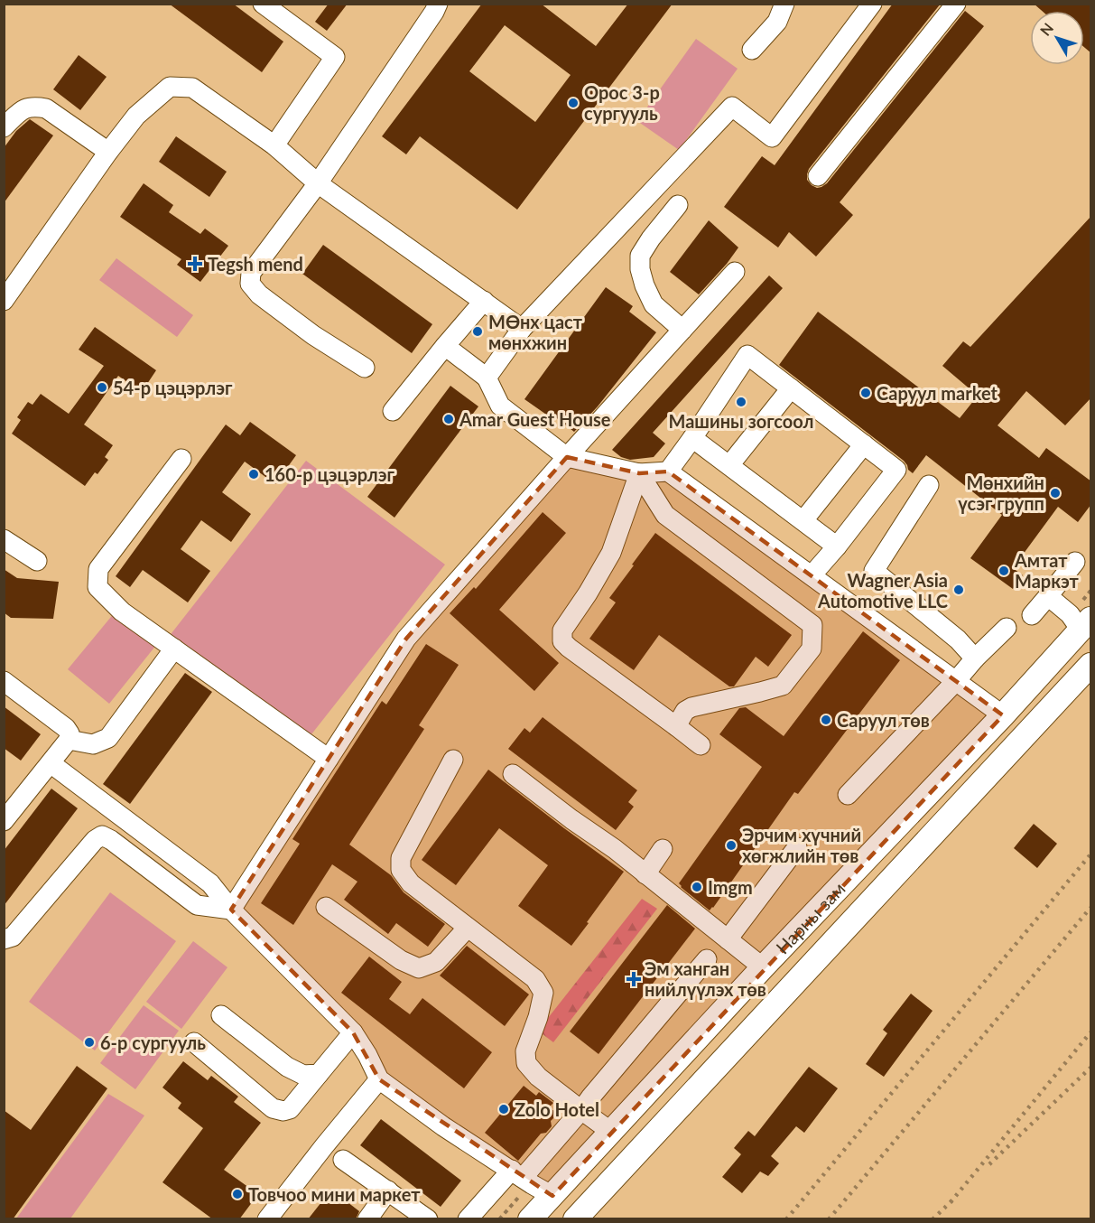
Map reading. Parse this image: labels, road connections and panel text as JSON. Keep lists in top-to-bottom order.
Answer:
{
  "streets": {
    "main road": ["Нарны зам"]
  },
  "places": {
    "other": [
      "Орос 3-р сургууль",
      "МӨнх цаст мөнхжин",
      "54-р цэцэрлэг",
      "Саруул market",
      "Машины зогсоол",
      "Amar Guest House",
      "160-р цэцэрлэг",
      "Мөнхийн үсэг групп",
      "Амтат Маркэт",
      "Wagner Asia Automotive LLC",
      "Саруул төв",
      "Эрчим хүчний хөгжлийн төв",
      "Imgm",
      "6-р сургууль",
      "Zolo Hotel",
      "Товчоо мини маркет"
    ],
    "health": ["Tegsh mend", "Эм ханган нийлүүлэх төв"]
  },
  "north": "top left"
}
